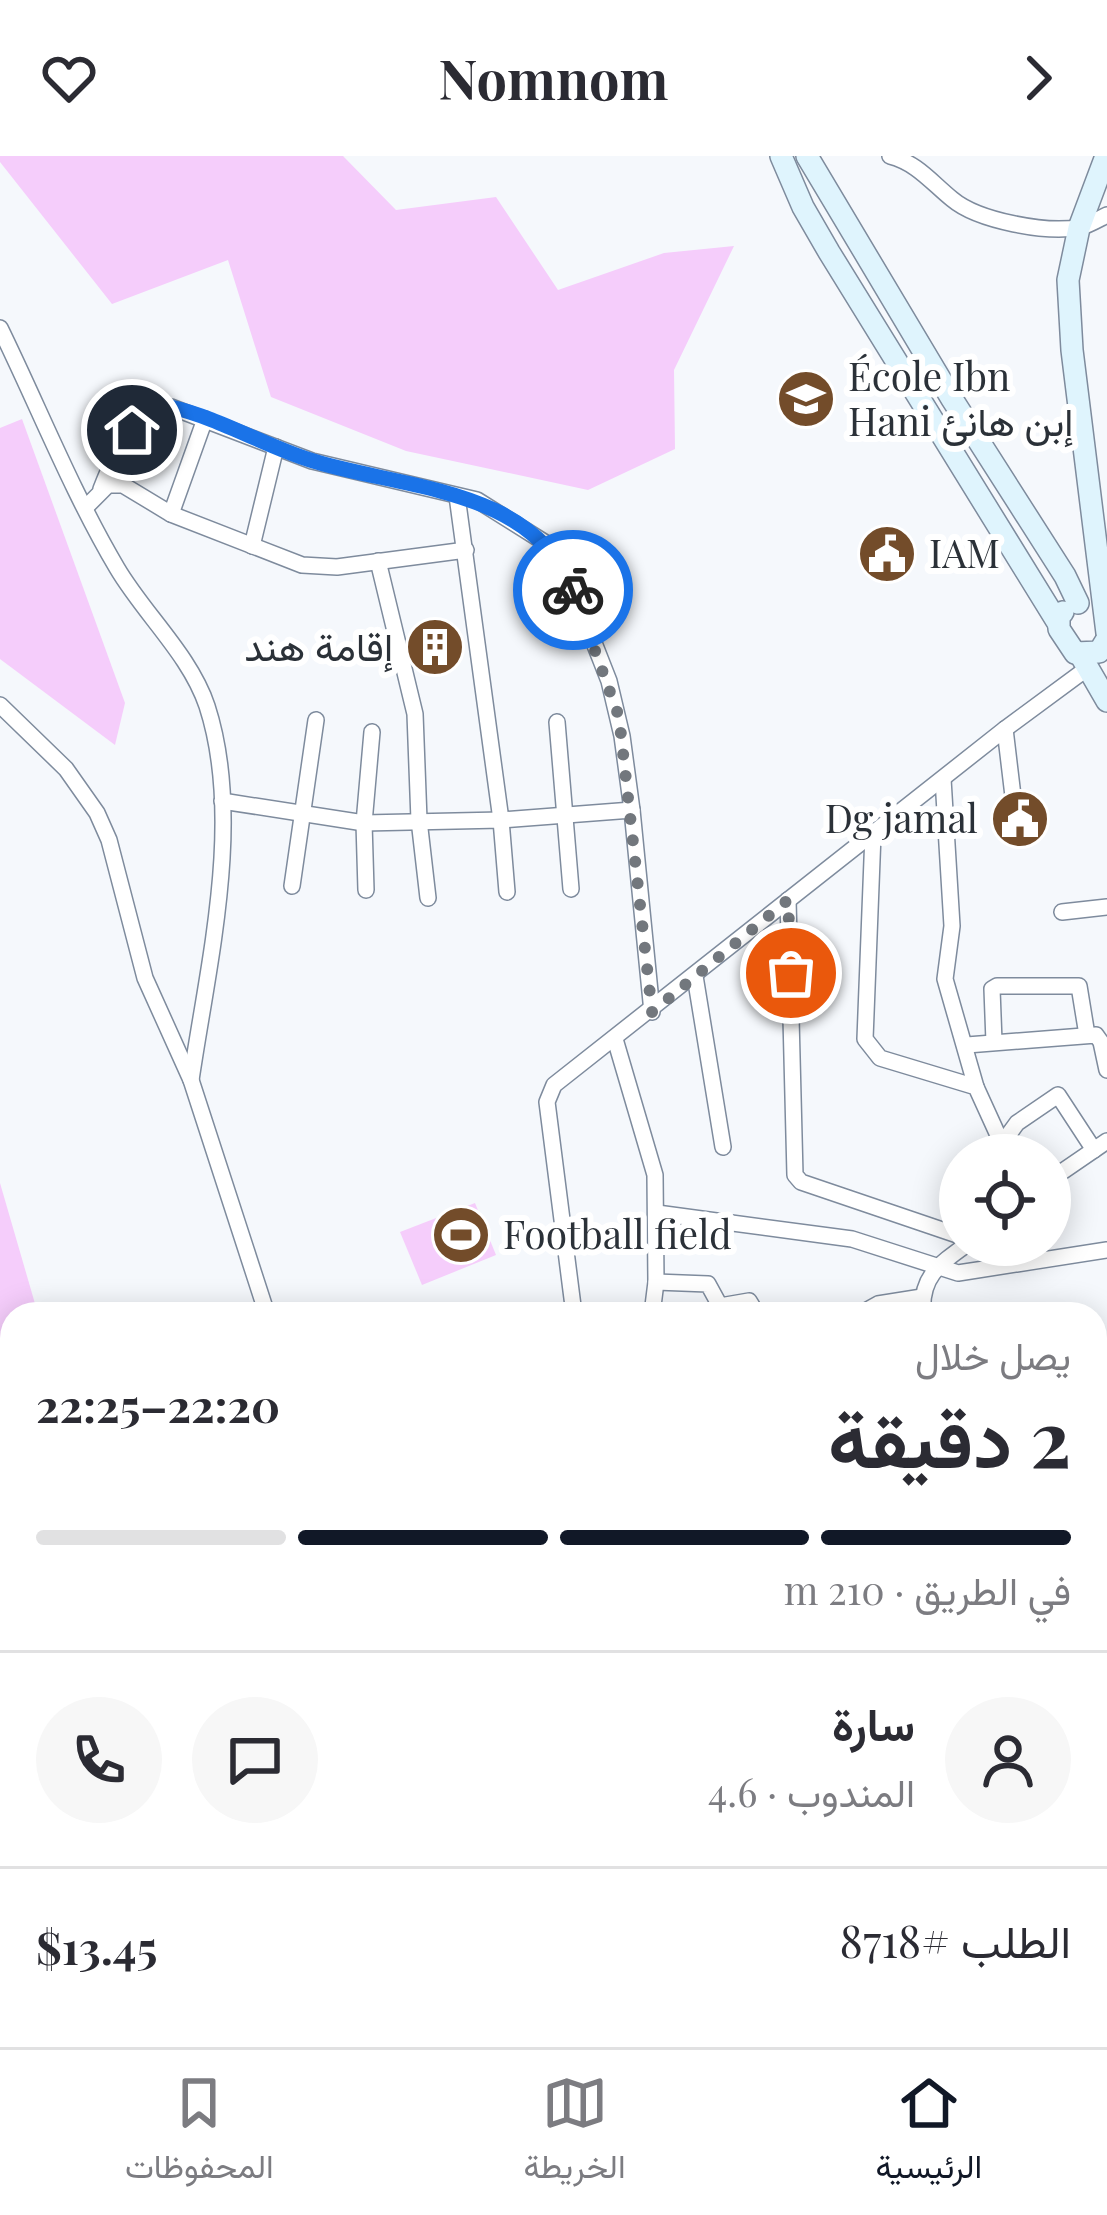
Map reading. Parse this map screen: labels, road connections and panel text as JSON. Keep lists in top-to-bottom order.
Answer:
{
  "places": {
    "school or university": ["École Ibn Hani إبن هانئ"],
    "public building": ["IAM", "Dg jamal"],
    "building": ["إقامة هند"],
    "sports": ["Football field"]
  },
  "page": {
    "header": "Nomnom",
    "heading": ["2 دقيقة", "يصل خلال", "22:20–22:25"],
    "panel": [
      "سارة",
      "المندوب · 4.6",
      "الطلب #8718",
      "$13.45"
    ],
    "bar": "في الطريق · 210 m",
    "tabs": ["الرئيسية", "الخريطة", "المحفوظات"]
  }
}
